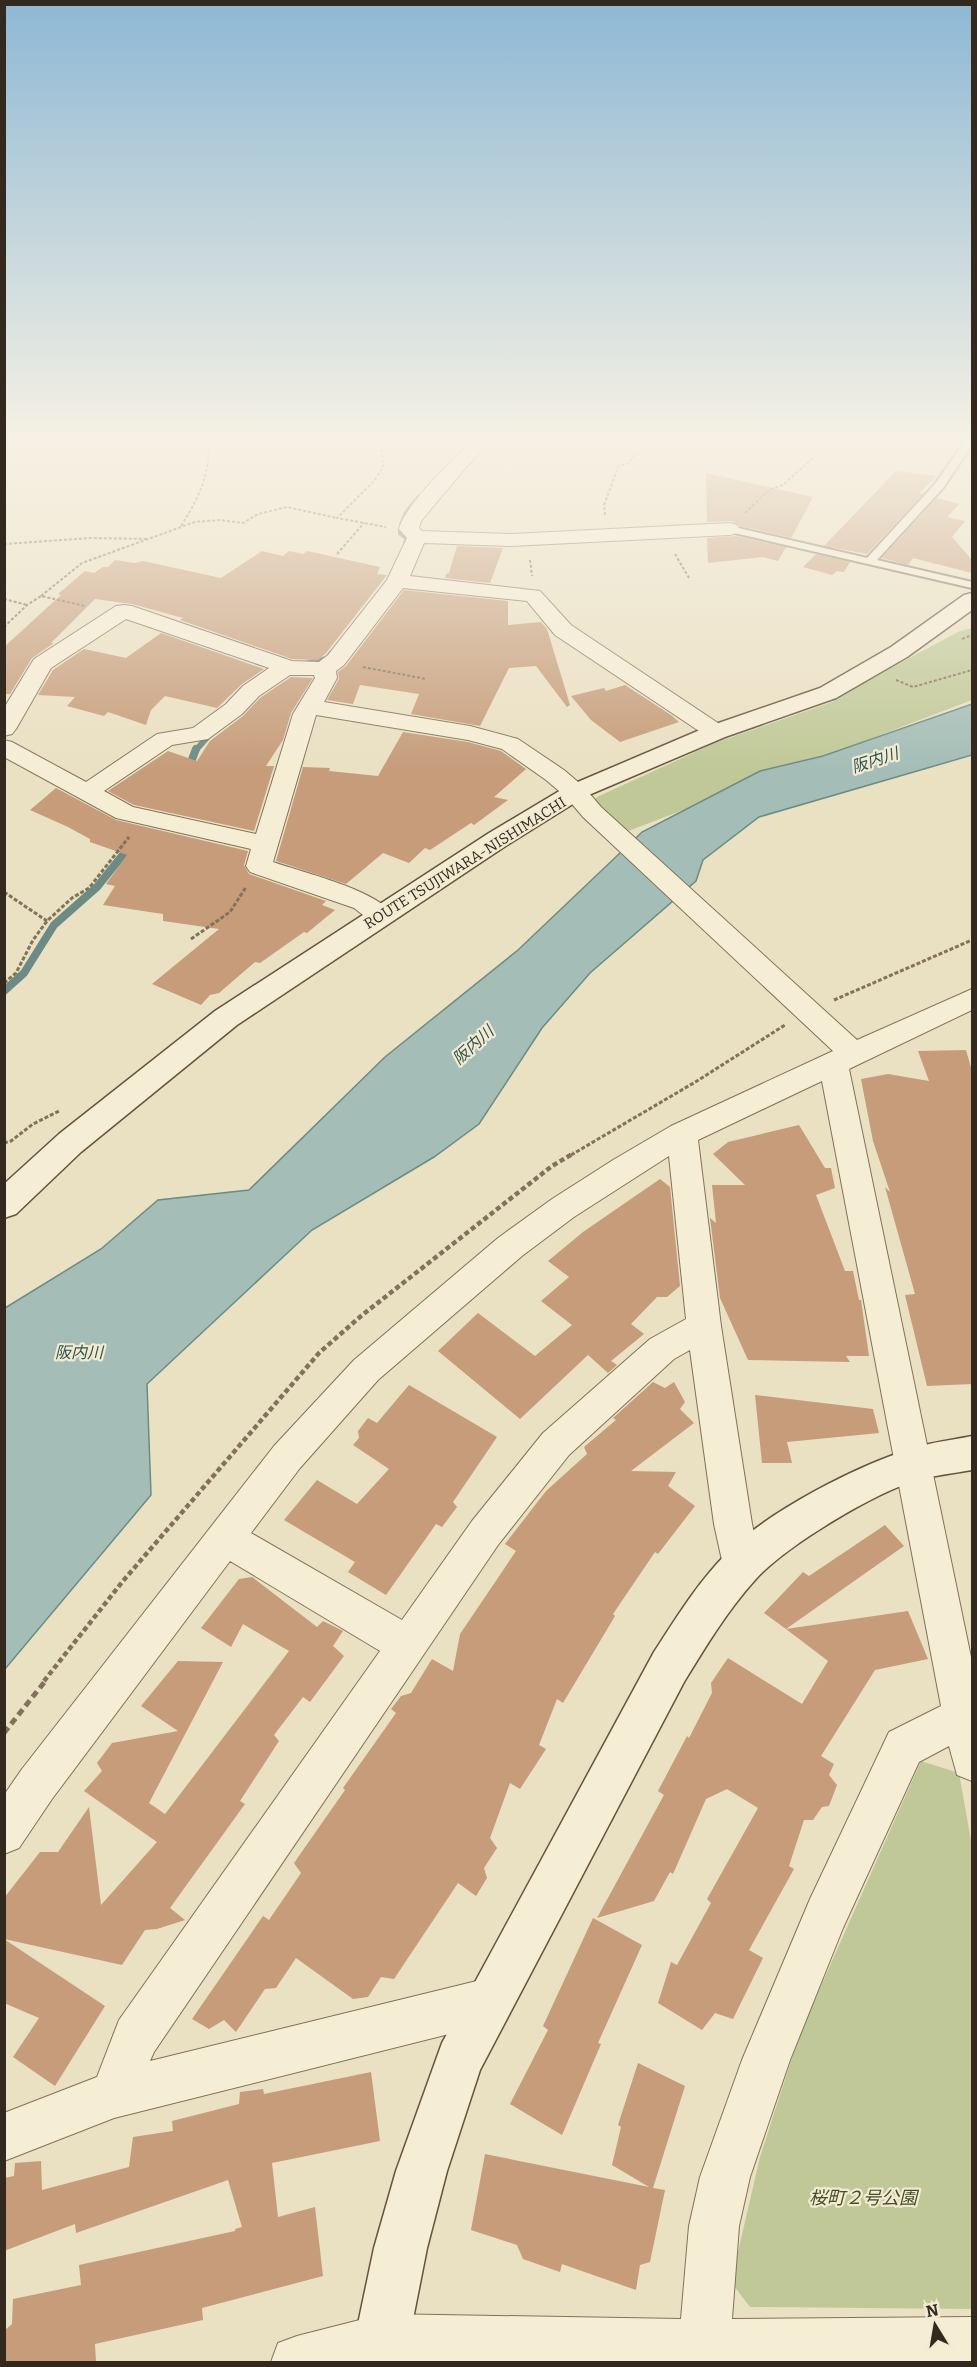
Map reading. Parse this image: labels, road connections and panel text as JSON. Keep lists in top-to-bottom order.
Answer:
{
  "streets": {
    "main road": ["ROUTE TSUJIWARA-NISHIMACHI"]
  },
  "water": ["阪内川"],
  "parks": ["桜町２号公園"],
  "north": "top"
}
